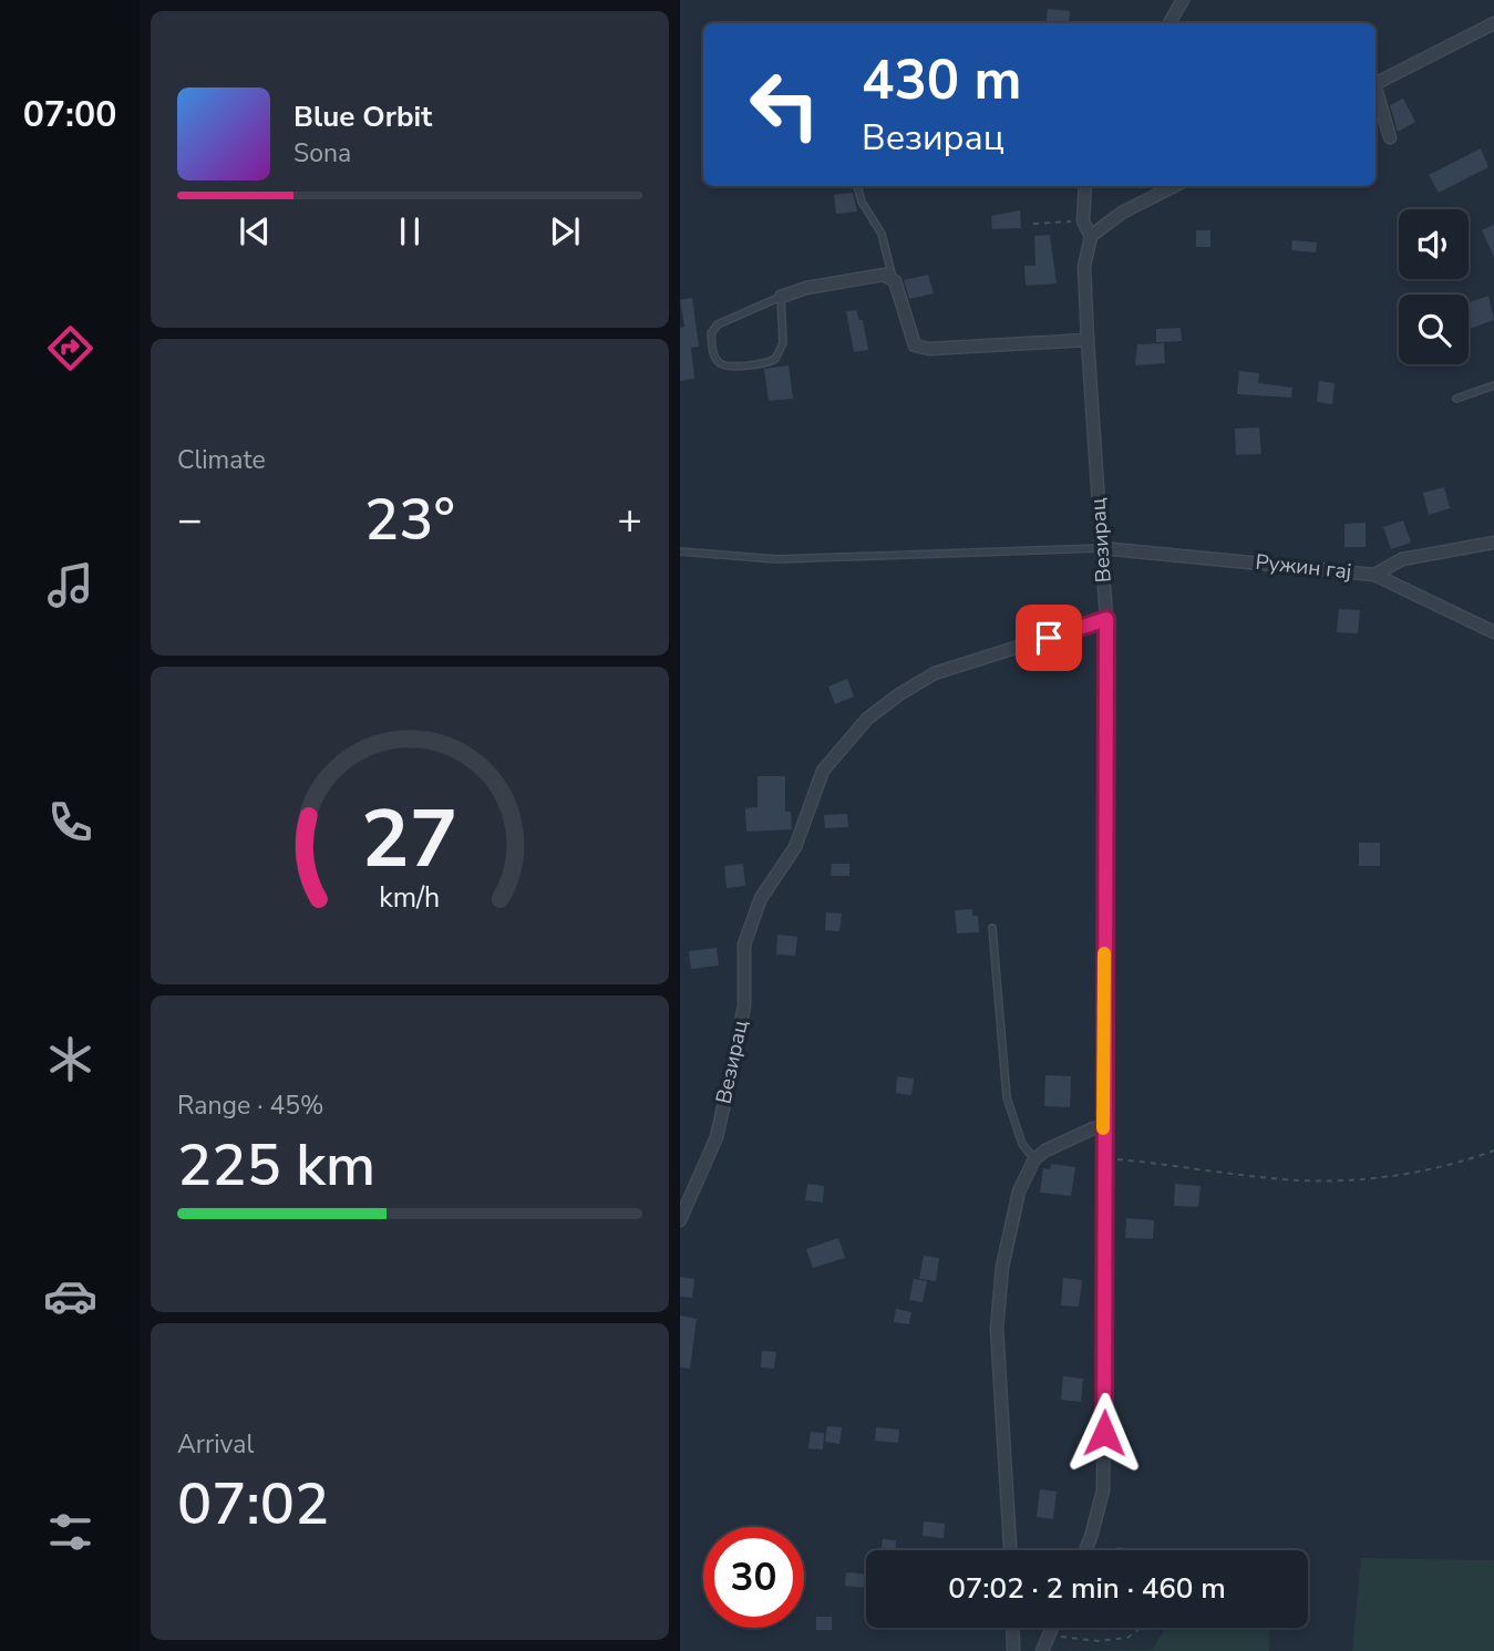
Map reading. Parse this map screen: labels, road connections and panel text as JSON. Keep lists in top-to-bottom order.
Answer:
{
  "streets": {
    "street": ["Везирац", "Ружин гај"]
  },
  "crossings": [
    ["Везирац", "Ружин гај"]
  ],
  "page": {
    "tabs": "07:00",
    "turn": ["430 m", "Везирац"],
    "song": ["Blue Orbit", "Sona"],
    "tile": [
      "Climate",
      ["Range · 45%", "225 km"],
      ["Arrival", "07:02"]
    ],
    "heat": ["−", "23°", "+"],
    "limit": "30",
    "trip": "07:02 · 2 min · 460 m",
    "gauge": ["27", "km/h"]
  }
}
